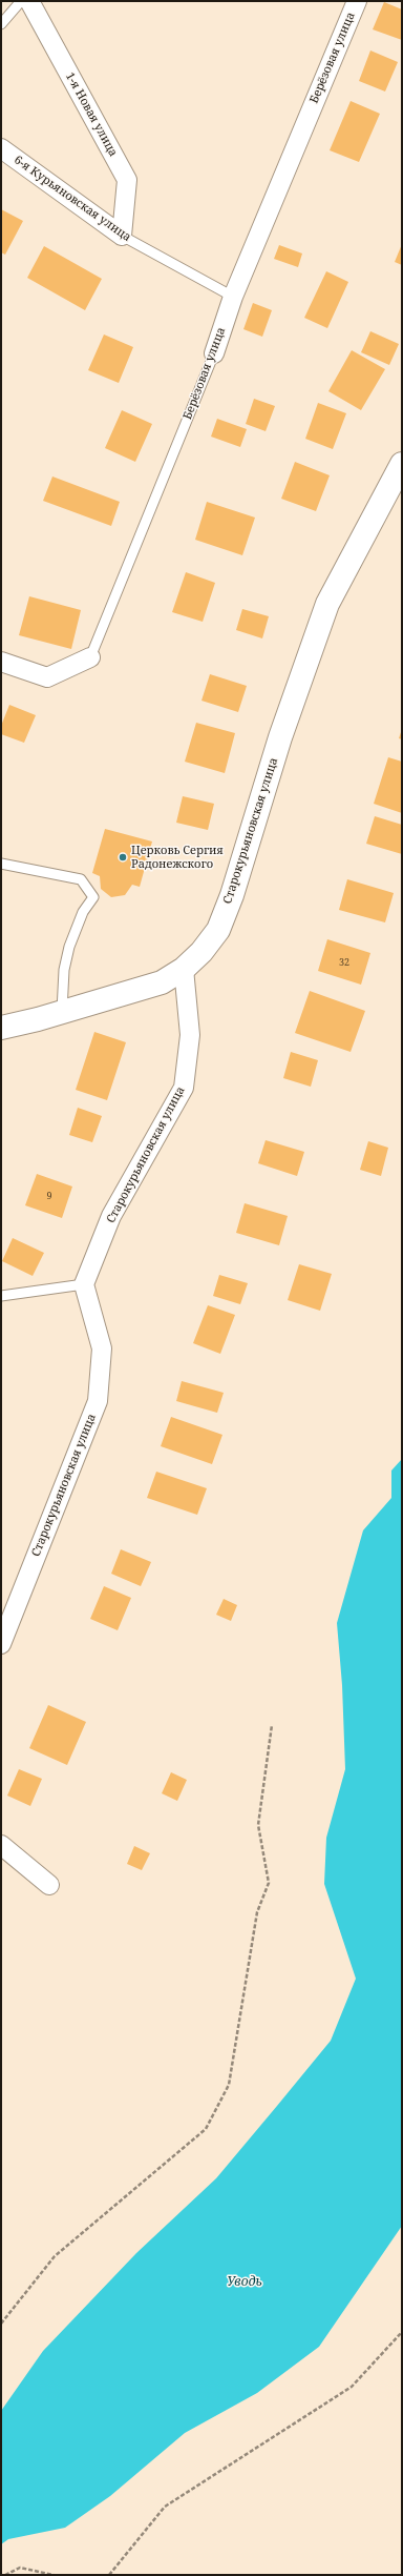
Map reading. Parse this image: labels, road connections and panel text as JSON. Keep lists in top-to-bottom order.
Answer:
{
  "streets": {
    "main road": ["Старокурьяновская улица"],
    "street": ["Берёзовая улица", "1-я Новая улица", "6-я Курьяновская улица"]
  },
  "crossings": [
    ["Берёзовая улица", "6-я Курьяновская улица"],
    ["1-я Новая улица", "6-я Курьяновская улица"]
  ],
  "water": ["Уводь"],
  "places": ["Церковь Сергия Радонежского"],
  "house_numbers": ["32", "9"]
}
